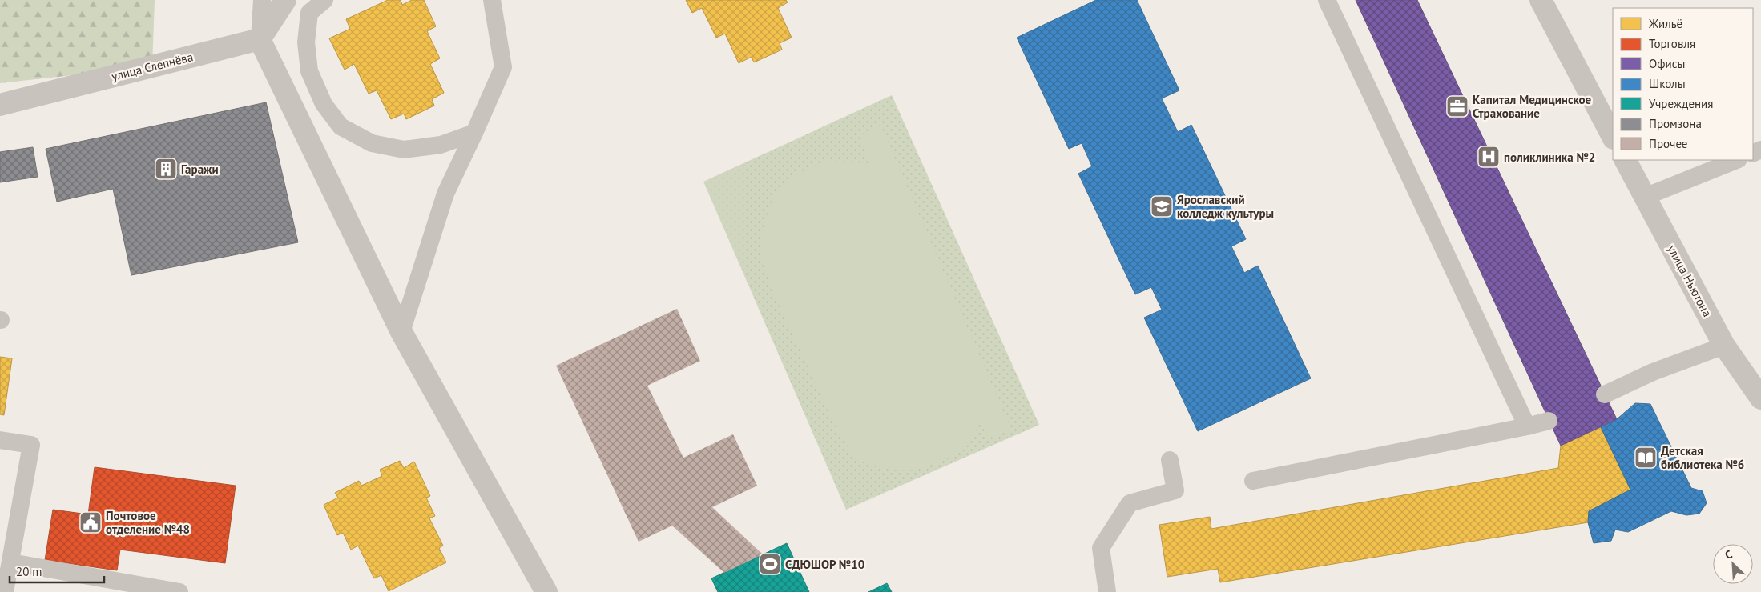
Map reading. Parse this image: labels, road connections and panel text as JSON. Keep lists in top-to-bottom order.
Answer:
{
  "streets": {
    "street": ["улица Слепнёва", "улица Ньютона"]
  },
  "places": {
    "office": ["Капитал Медицинское Страхование"],
    "hospital": ["поликлиника №2"],
    "building": ["Гаражи"],
    "school or university": ["Ярославский колледж культуры"],
    "library": ["Детская библиотека №6"],
    "public building": ["Почтовое отделение №48"],
    "sports": ["СДЮШОР №10"]
  },
  "legend": [
    "Жильё",
    "Торговля",
    "Офисы",
    "Школы",
    "Учреждения",
    "Промзона",
    "Прочее"
  ],
  "scale_bar": "20 m",
  "north": "top left"
}
